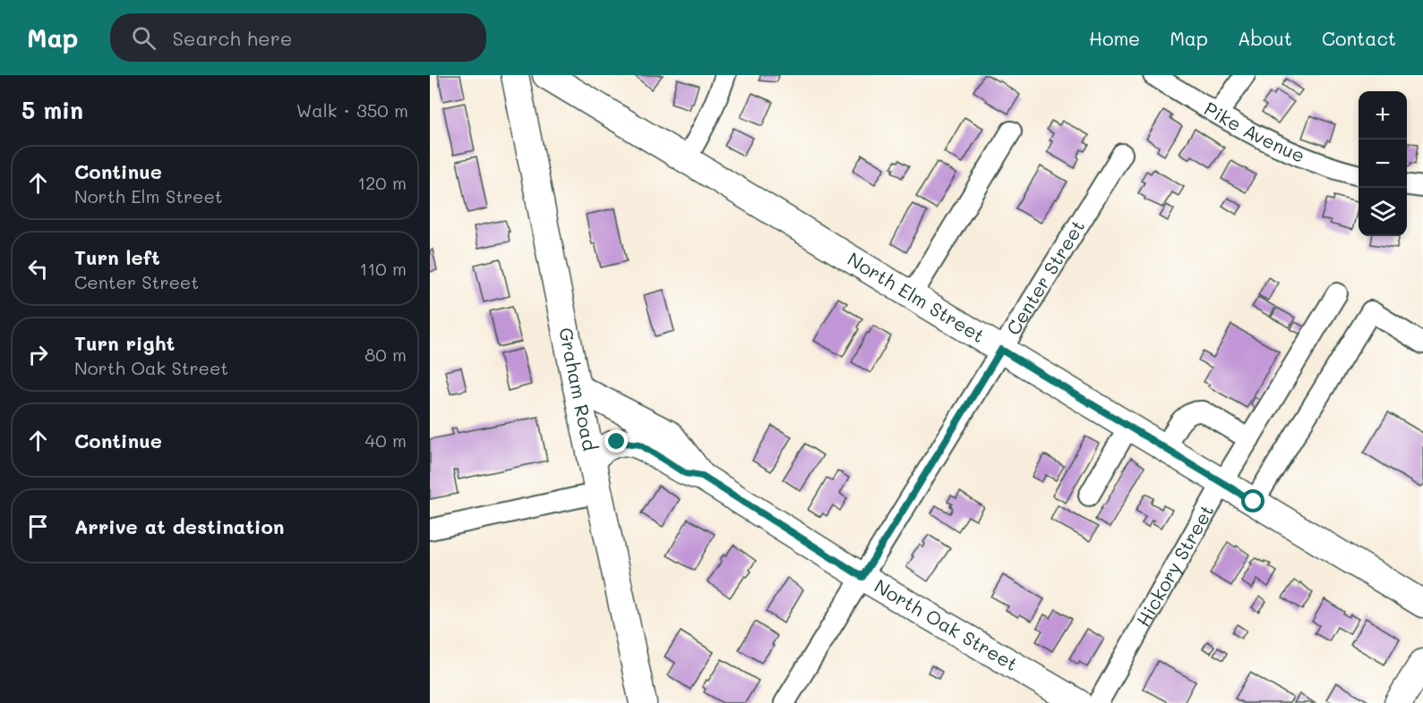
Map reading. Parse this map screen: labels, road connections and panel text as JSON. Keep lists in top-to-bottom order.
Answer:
{
  "streets": {
    "main road": ["North Elm Street", "Graham Road", "North Oak Street"],
    "street": ["Pike Avenue", "Center Street", "Hickory Street"]
  },
  "crossings": [
    ["Center Street", "North Elm Street"],
    ["Center Street", "North Oak Street"],
    ["North Elm Street", "Hickory Street"],
    ["Graham Road", "North Oak Street"]
  ],
  "page": {
    "header": "Map",
    "search": "Search here",
    "nav": [
      "Home",
      "Map",
      "About",
      "Contact"
    ],
    "heading": ["5 min", "Walk · 350 m"],
    "map_buttons": ["+", "−"],
    "list": [
      ["Continue", "North Elm Street", "120 m"],
      ["Turn left", "Center Street", "110 m"],
      ["Turn right", "North Oak Street", "80 m"],
      ["Continue", "40 m"],
      "Arrive at destination"
    ]
  }
}
